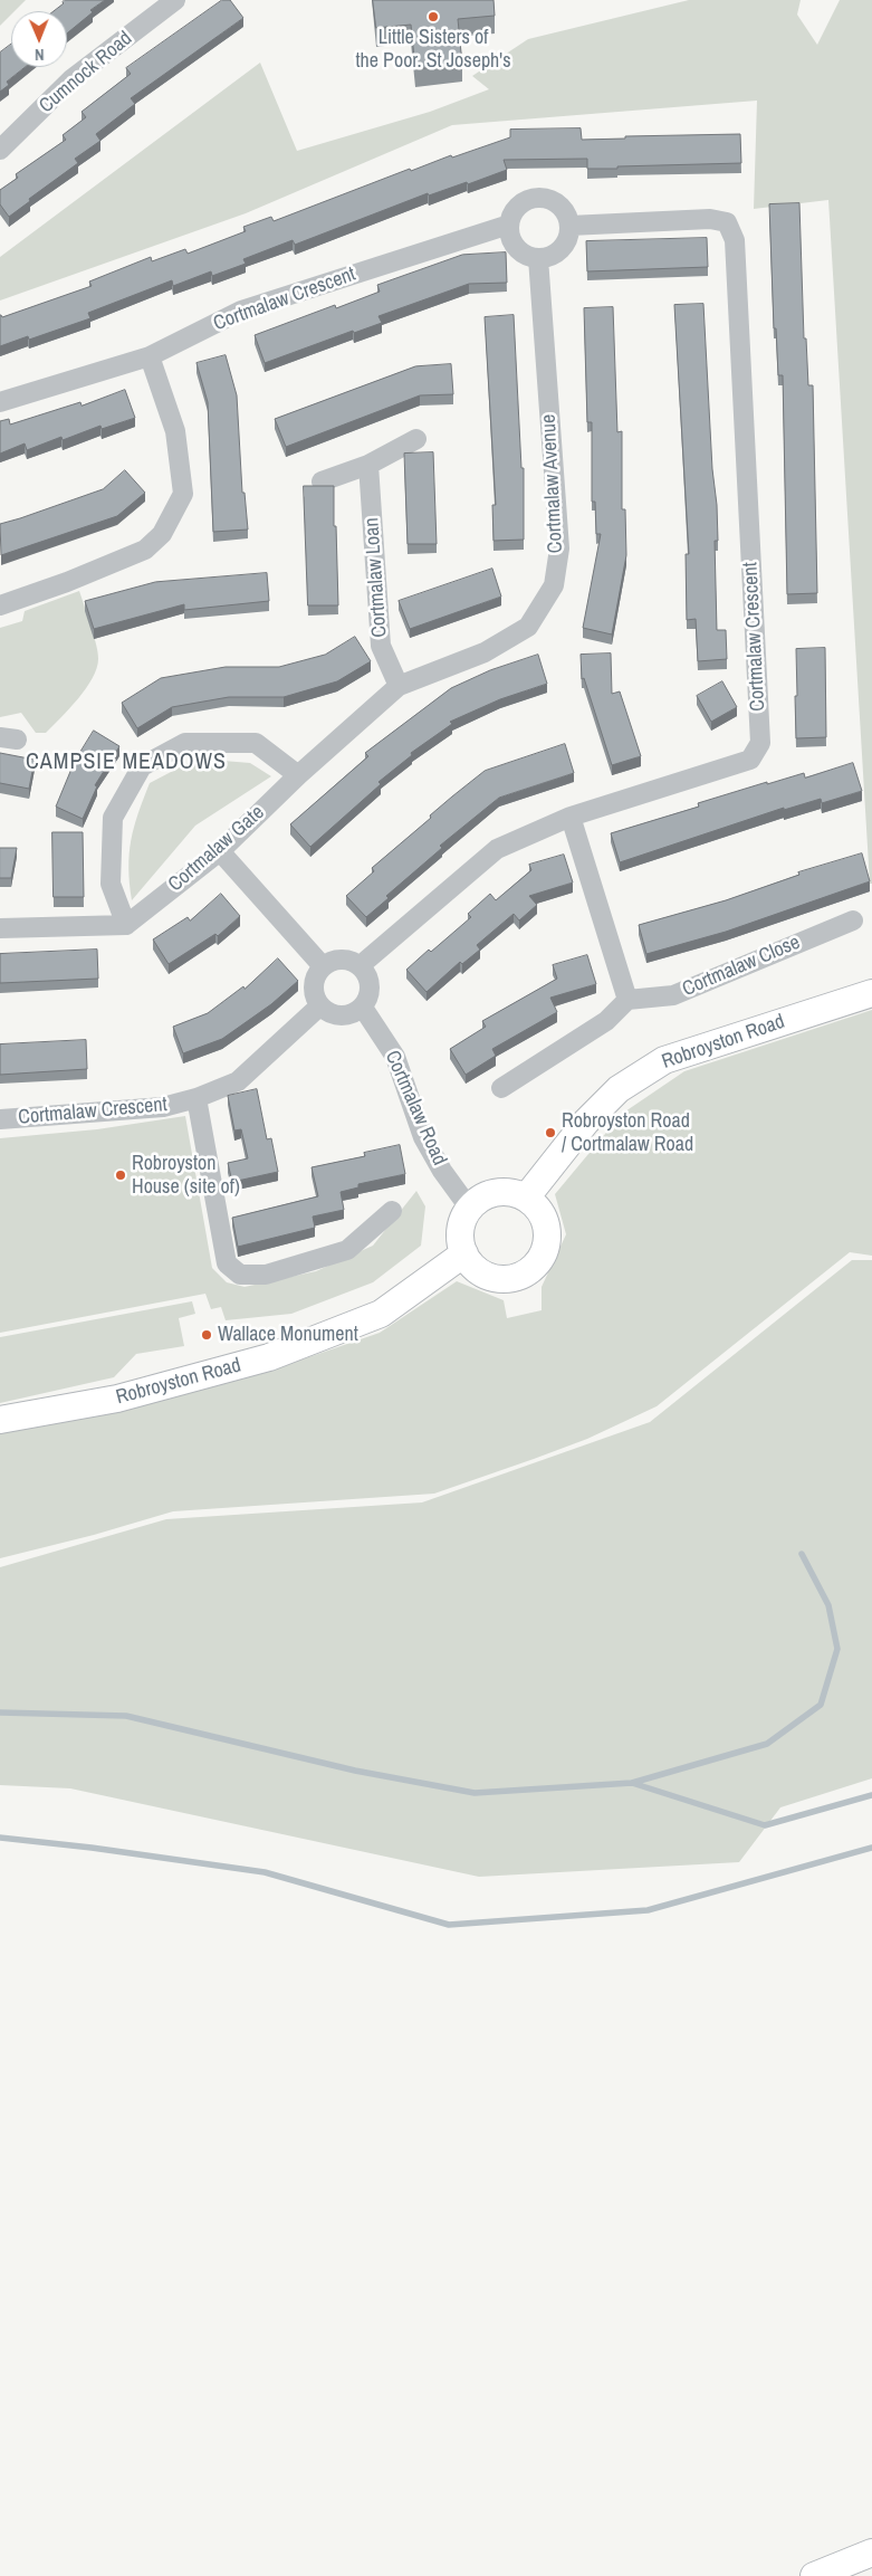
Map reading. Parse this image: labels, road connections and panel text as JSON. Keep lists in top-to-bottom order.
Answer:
{
  "streets": {
    "street": [
      "Cumnock Road",
      "Cortmalaw Crescent",
      "Cortmalaw Avenue",
      "Cortmalaw Loan",
      "Cortmalaw Gate",
      "Cortmalaw Close",
      "Robroyston Road",
      "Cortmalaw Road"
    ]
  },
  "crossings": [
    ["Cortmalaw Crescent", "Cortmalaw Avenue"],
    ["Cortmalaw Crescent", "Cortmalaw Road"],
    ["Cortmalaw Avenue", "Cortmalaw Loan"],
    ["Cortmalaw Avenue", "Cortmalaw Gate"],
    ["Cortmalaw Loan", "Cortmalaw Gate"],
    ["Robroyston Road", "Cortmalaw Road"]
  ],
  "districts": ["CAMPSIE MEADOWS"],
  "places": [
    "Little Sisters of the Poor. St Joseph's",
    "Robroyston Road / Cortmalaw Road",
    "Robroyston House (site of)",
    "Wallace Monument"
  ],
  "north": "bottom"
}
